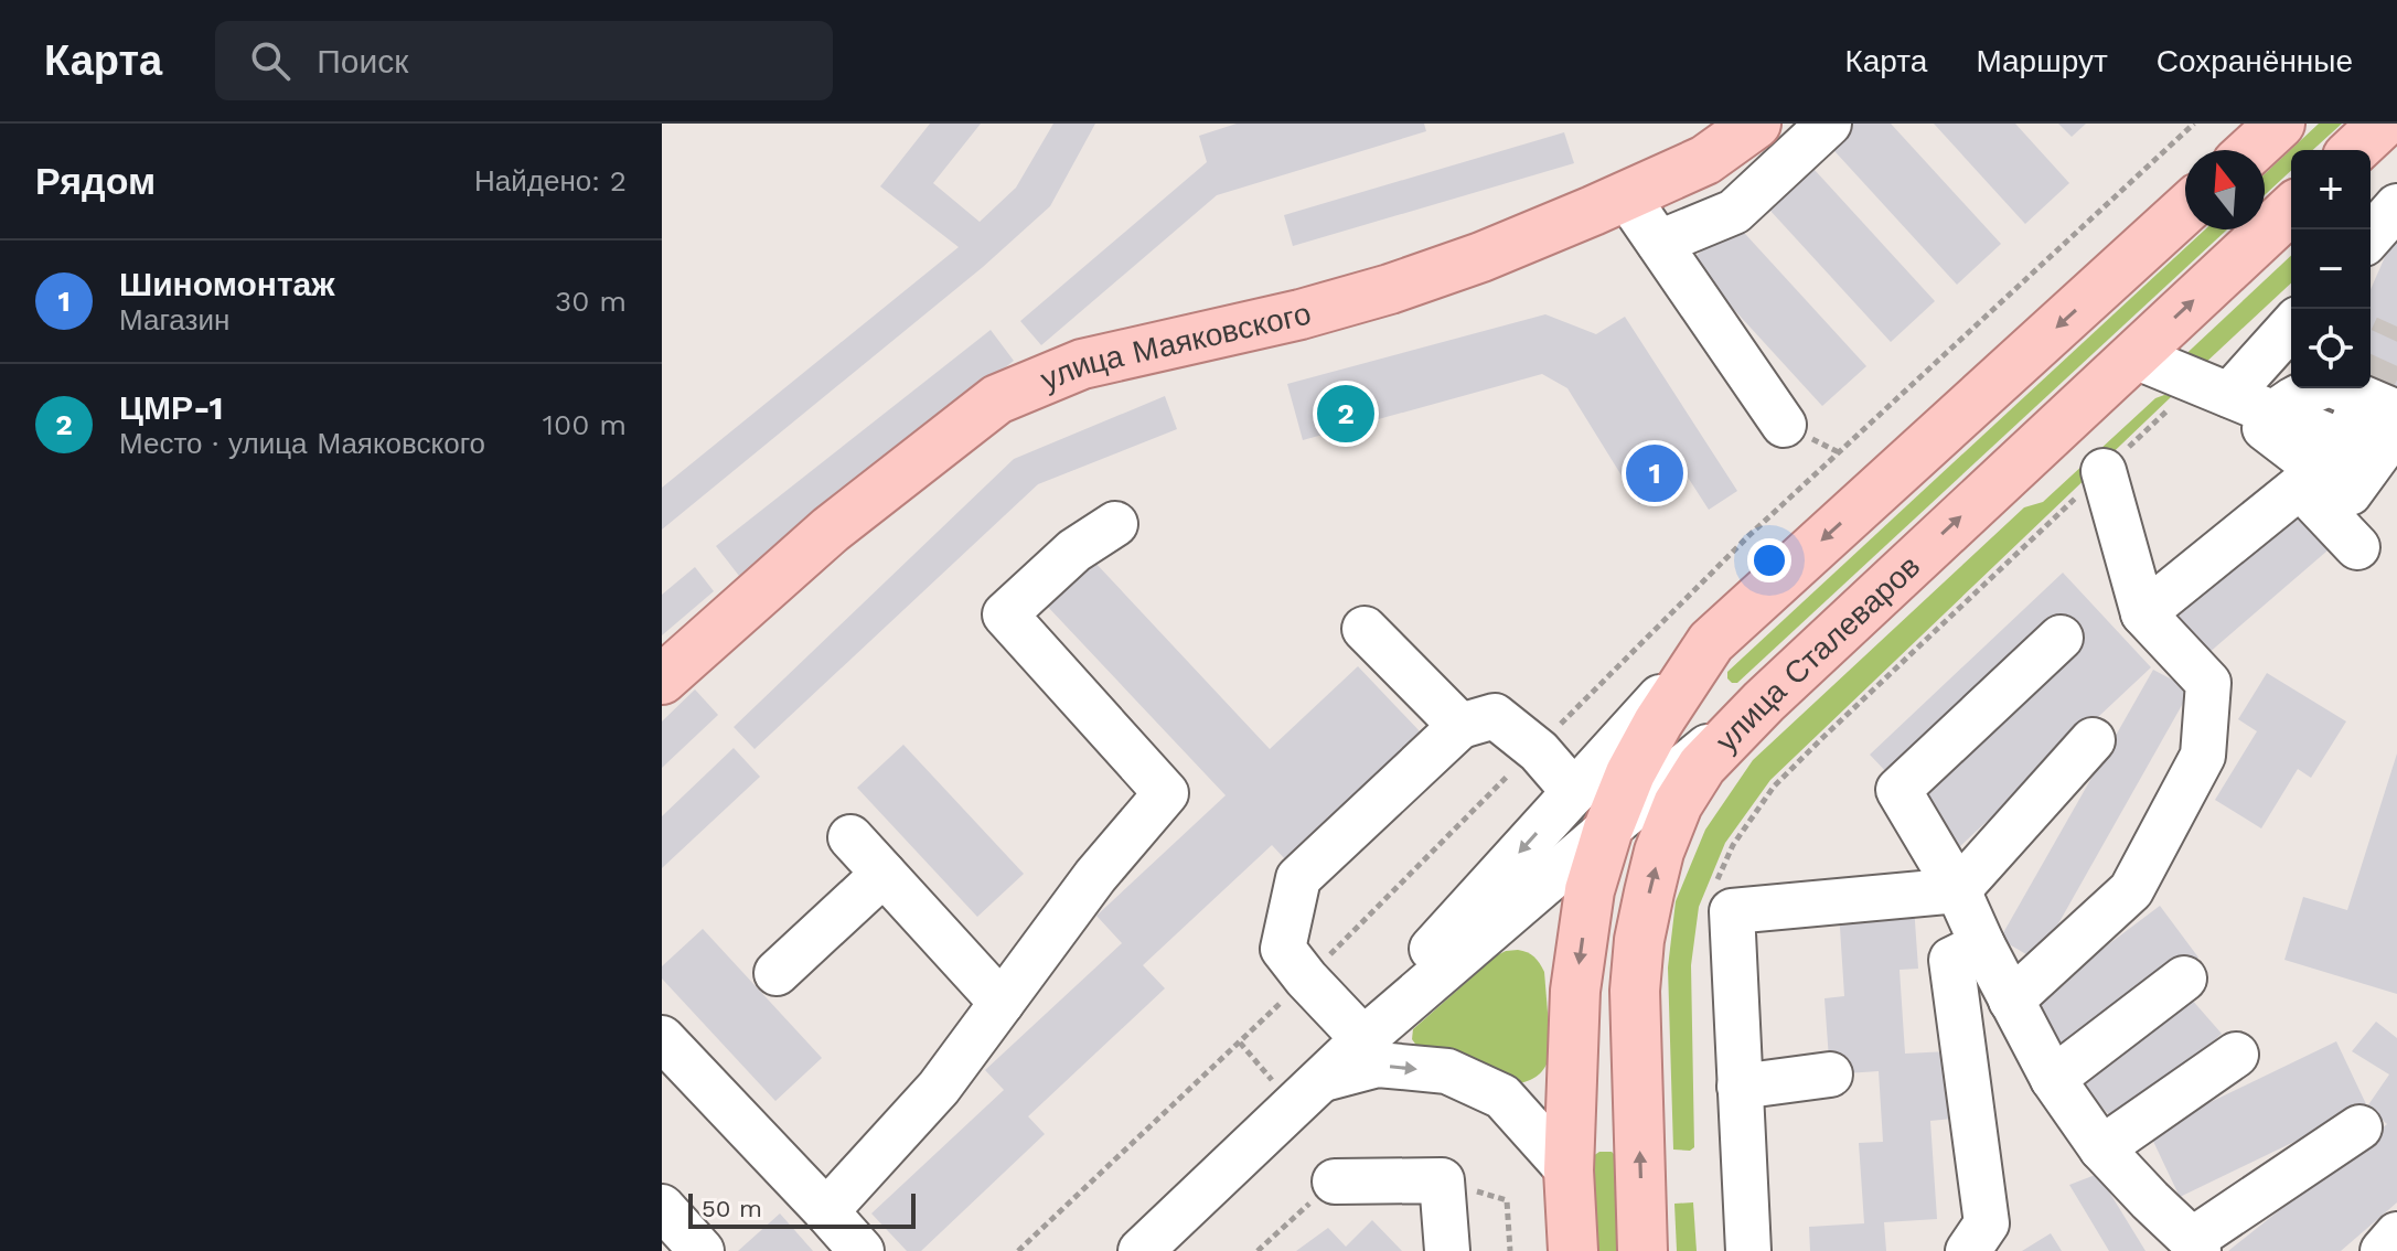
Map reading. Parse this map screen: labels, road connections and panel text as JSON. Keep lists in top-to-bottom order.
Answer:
{
  "streets": {
    "main road": ["улица Маяковского", "улица Сталеваров"]
  },
  "scale_bar": "50 m",
  "north": "top",
  "page": {
    "header": "Карта",
    "search": "Поиск",
    "nav": ["Карта", "Маршрут", "Сохранённые"],
    "heading": ["Рядом", "Найдено: 2"],
    "map_buttons": ["+", "−"],
    "list": [
      {
        "mark": "1",
        "name": "Шиномонтаж",
        "note": "Магазин",
        "value": "30 m"
      },
      {
        "mark": "2",
        "name": "ЦМР-1",
        "note": "Место · улица Маяковского",
        "value": "100 m"
      }
    ],
    "pins": ["2", "1"],
    "scale": "50 m"
  }
}
